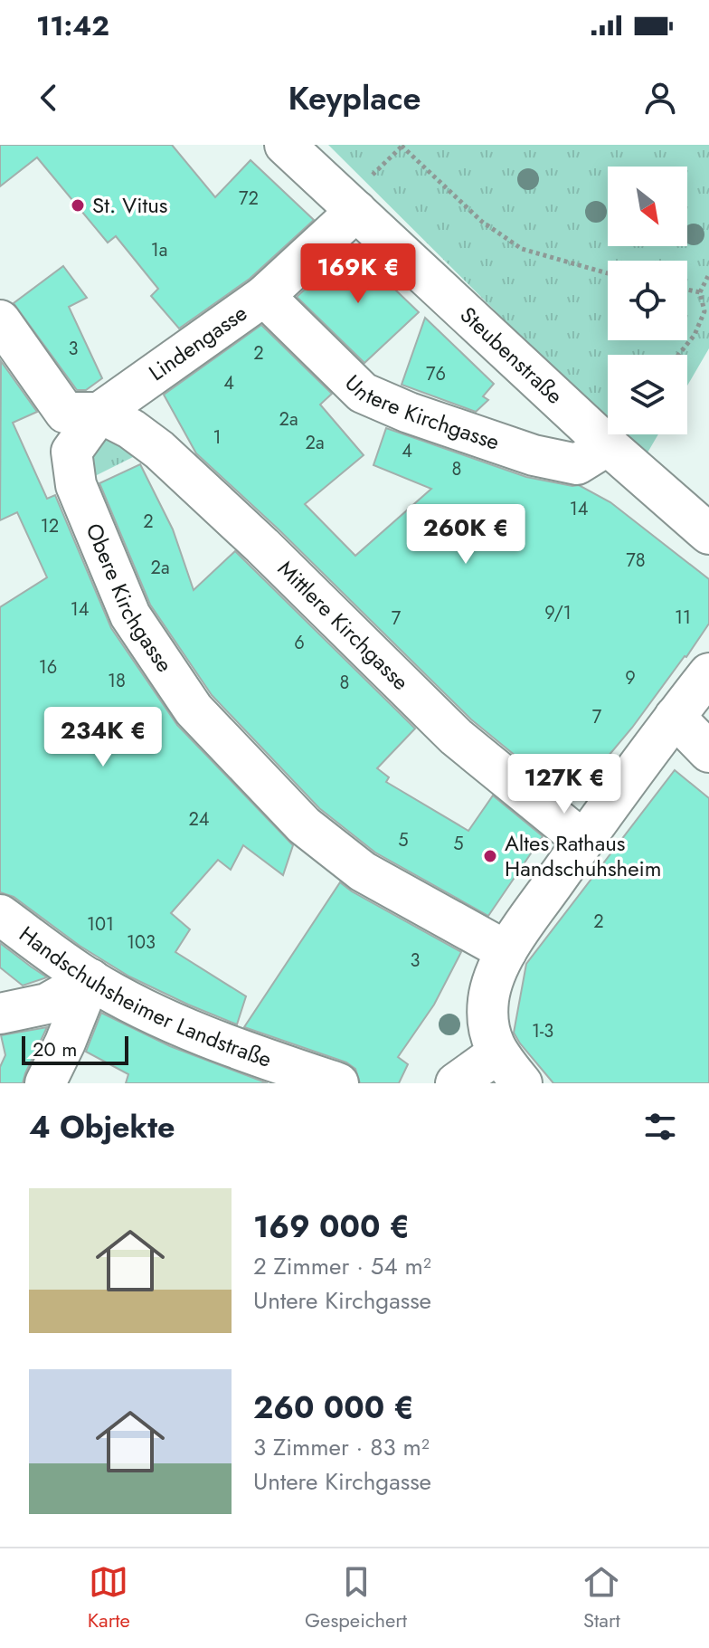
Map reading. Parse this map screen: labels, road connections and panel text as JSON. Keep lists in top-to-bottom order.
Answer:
{
  "streets": {
    "street": [
      "Lindengasse",
      "Steubenstraße",
      "Untere Kirchgasse",
      "Obere Kirchgasse",
      "Mittlere Kirchgasse",
      "Handschuhsheimer Landstraße"
    ]
  },
  "crossings": [
    ["Lindengasse", "Steubenstraße"],
    ["Lindengasse", "Untere Kirchgasse"],
    ["Lindengasse", "Obere Kirchgasse"],
    ["Lindengasse", "Mittlere Kirchgasse"],
    ["Steubenstraße", "Untere Kirchgasse"],
    ["Obere Kirchgasse", "Mittlere Kirchgasse"]
  ],
  "places": ["St. Vitus", "Altes Rathaus Handschuhsheim"],
  "house_numbers": [
    "72",
    "1a",
    "3",
    "2",
    "76",
    "4",
    "2a",
    "1",
    "2a",
    "4",
    "8",
    "14",
    "2",
    "12",
    "78",
    "2a",
    "14",
    "9/1",
    "11",
    "7",
    "6",
    "16",
    "9",
    "18",
    "8",
    "7",
    "24",
    "5",
    "5",
    "2",
    "101",
    "103",
    "3",
    "1-3"
  ],
  "scale_bar": "20 m",
  "north": "bottom right",
  "page": {
    "status": "11:42",
    "header": "Keyplace",
    "price": [
      "169K €",
      "260K €",
      "234K €",
      "127K €"
    ],
    "scale": "20 m",
    "heading": "4 Objekte",
    "list": [
      {
        "name": "169 000 €",
        "note": "2 Zimmer · 54 m² · Untere Kirchgasse"
      },
      {
        "name": "260 000 €",
        "note": "3 Zimmer · 83 m² · Untere Kirchgasse"
      }
    ],
    "tabs": ["Karte", "Gespeichert", "Start"]
  }
}
